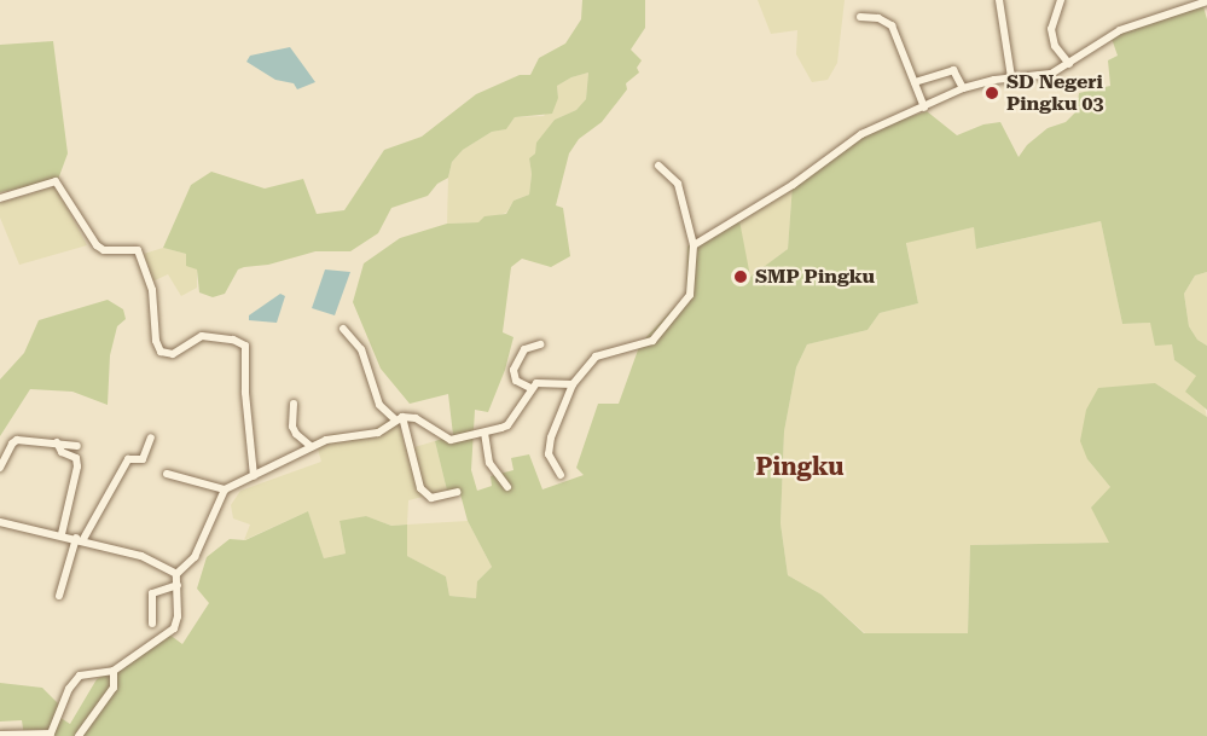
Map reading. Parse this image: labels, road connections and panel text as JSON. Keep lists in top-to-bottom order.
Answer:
{
  "districts": ["Pingku"],
  "places": ["SD Negeri Pingku 03", "SMP Pingku"]
}
